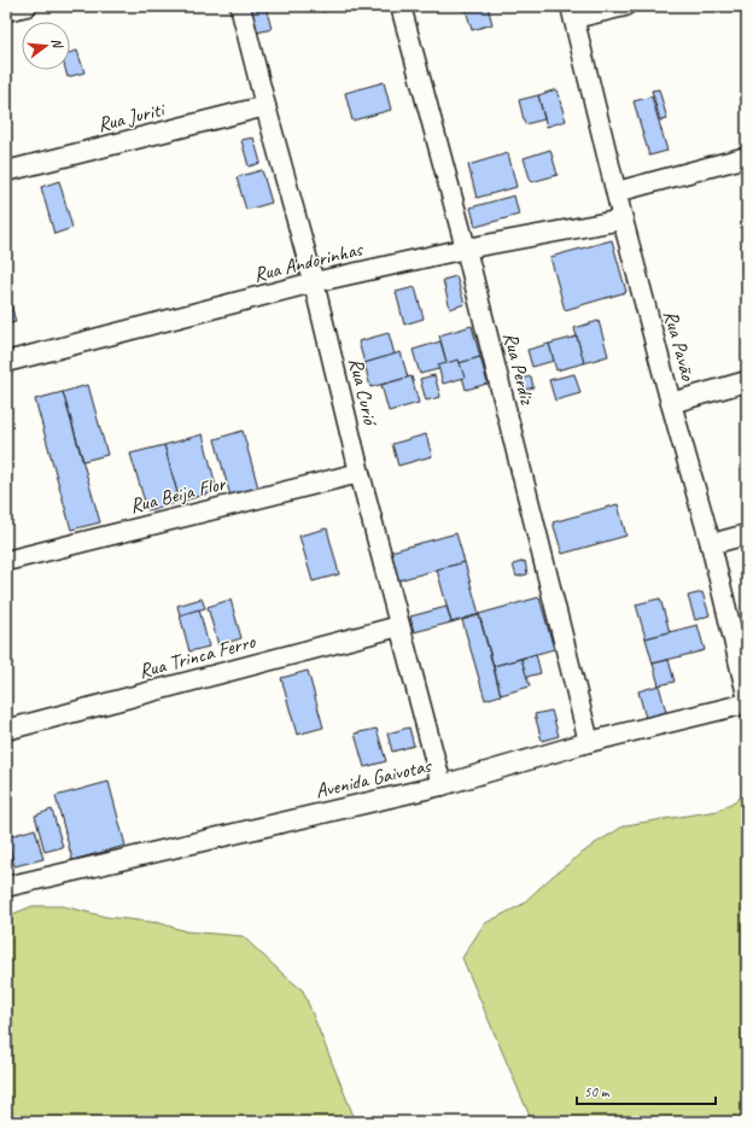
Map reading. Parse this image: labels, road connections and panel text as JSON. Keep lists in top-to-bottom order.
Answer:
{
  "streets": {
    "street": [
      "Rua Juriti",
      "Rua Andorinhas",
      "Rua Pavão",
      "Rua Perdiz",
      "Rua Curió",
      "Rua Beija Flor",
      "Rua Trinca Ferro",
      "Avenida Gaivotas"
    ]
  },
  "crossings": [
    ["Rua Juriti", "Rua Curió"],
    ["Rua Andorinhas", "Rua Pavão"],
    ["Rua Andorinhas", "Rua Perdiz"],
    ["Rua Andorinhas", "Rua Curió"],
    ["Rua Perdiz", "Avenida Gaivotas"],
    ["Rua Curió", "Rua Beija Flor"],
    ["Rua Curió", "Rua Trinca Ferro"],
    ["Rua Curió", "Avenida Gaivotas"]
  ],
  "scale_bar": "50 m",
  "north": "right"
}
